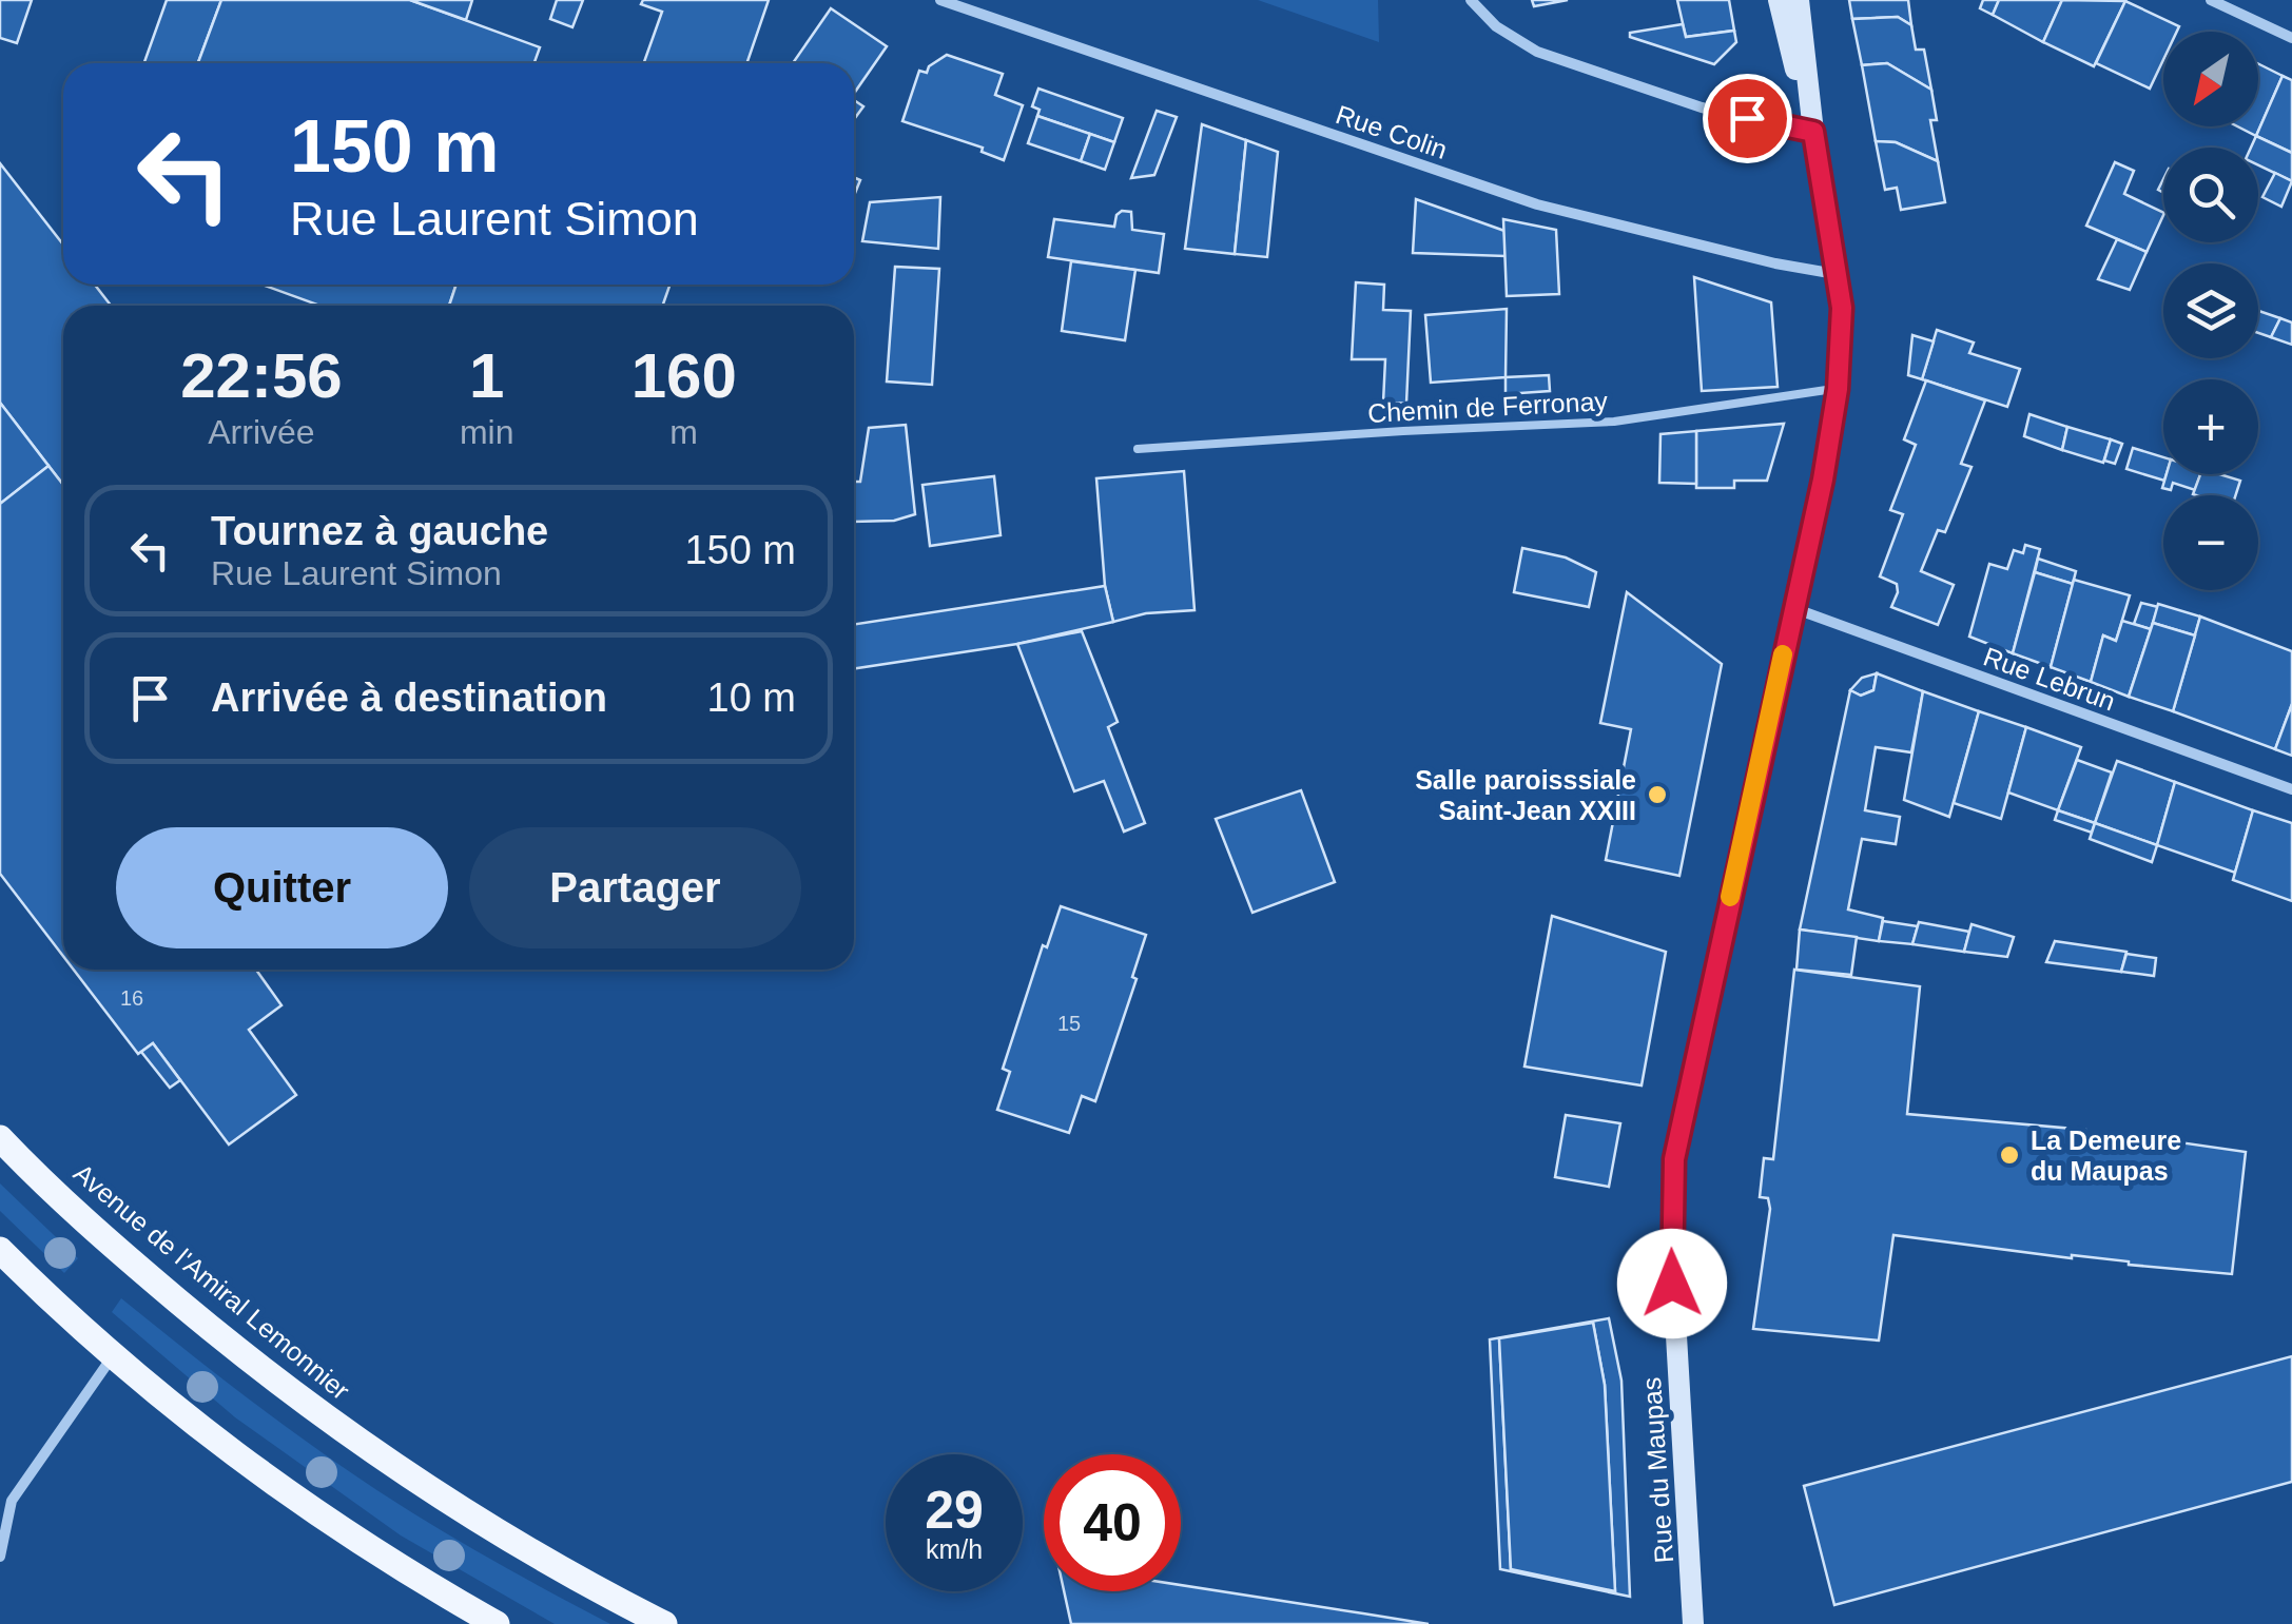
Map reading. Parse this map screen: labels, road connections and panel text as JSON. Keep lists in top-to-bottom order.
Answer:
{
  "streets": {
    "main road": ["Avenue de l'Amiral Lemonnier"],
    "street": ["Rue Colin", "Rue Lebrun", "Rue du Maupas"],
    "lane": ["Chemin de Ferronay"]
  },
  "crossings": [
    ["Rue Colin", "Rue du Maupas"],
    ["Chemin de Ferronay", "Rue du Maupas"],
    ["Rue Lebrun", "Rue du Maupas"]
  ],
  "places": ["Salle paroisssiale Saint-Jean XXIII", "La Demeure du Maupas"],
  "house_numbers": ["16", "15"],
  "north": "bottom left",
  "page": {
    "map_buttons": ["+", "−"],
    "turn": ["150 m", "Rue Laurent Simon"],
    "eta": [
      "22:56",
      "Arrivée",
      "1",
      "min",
      "160",
      "m"
    ],
    "list": [
      {
        "name": "Tournez à gauche",
        "note": "Rue Laurent Simon",
        "value": "150 m"
      },
      {
        "name": "Arrivée à destination",
        "value": "10 m"
      }
    ],
    "buttons": ["Quitter", "Partager"],
    "speed": "29 km/h",
    "limit": "40"
  }
}
